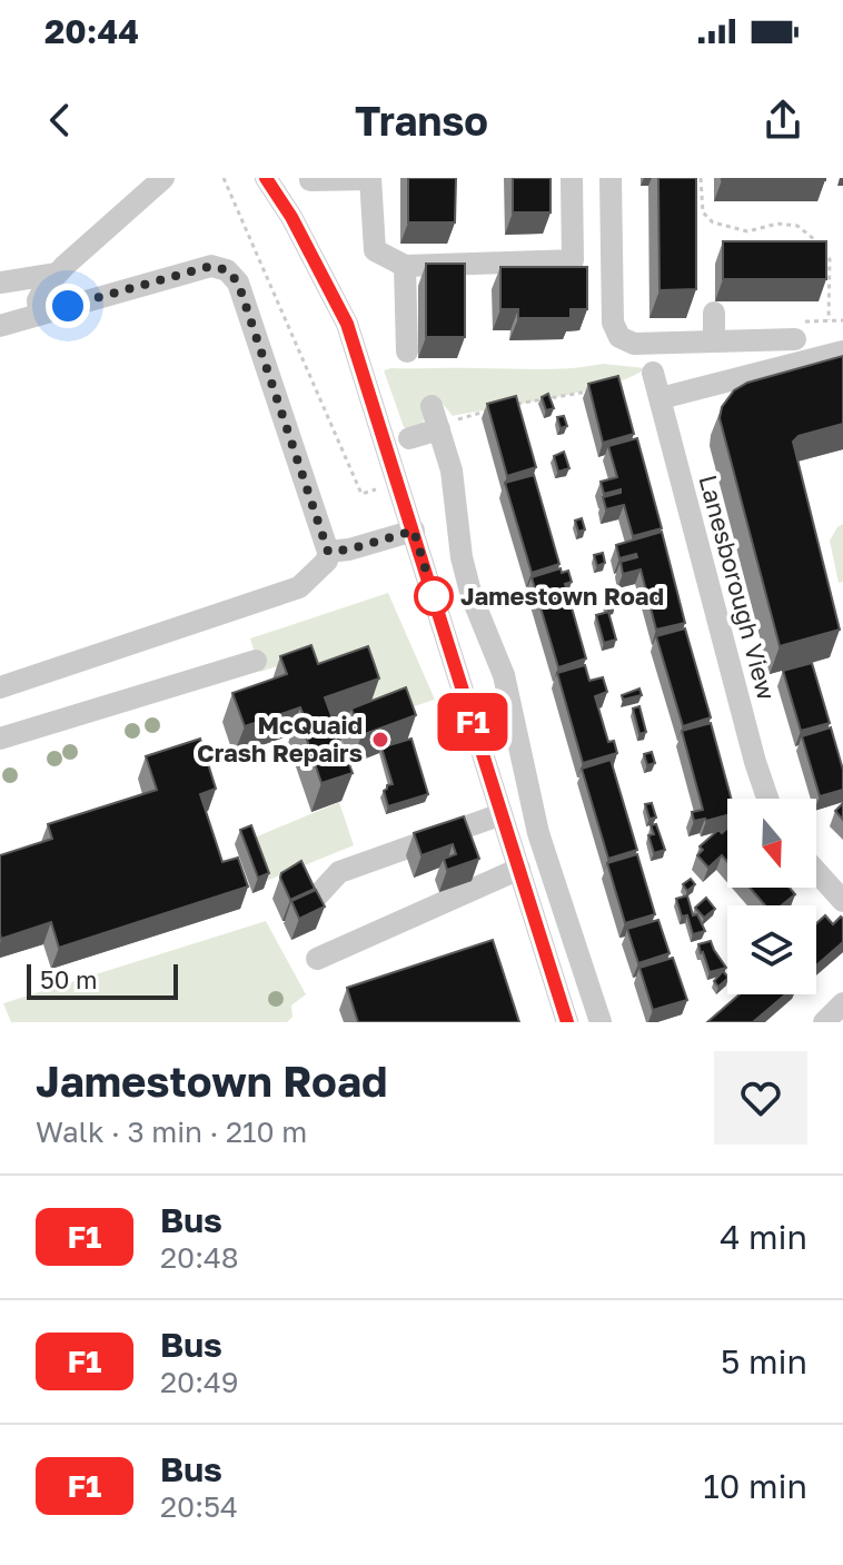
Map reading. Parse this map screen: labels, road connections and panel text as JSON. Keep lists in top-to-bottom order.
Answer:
{
  "streets": {
    "street": ["Lanesborough View"]
  },
  "places": ["Jamestown Road", "McQuaid Crash Repairs"],
  "lines": ["bus line F1"],
  "scale_bar": "50 m",
  "north": "bottom",
  "page": {
    "status": "20:44",
    "header": "Transo",
    "on_map": "F1",
    "scale": "50 m",
    "heading": ["Jamestown Road", "Walk · 3 min · 210 m"],
    "list": [
      {
        "mark": "F1",
        "name": "Bus",
        "note": "20:48",
        "value": "4 min"
      },
      {
        "mark": "F1",
        "name": "Bus",
        "note": "20:49",
        "value": "5 min"
      },
      {
        "mark": "F1",
        "name": "Bus",
        "note": "20:54",
        "value": "10 min"
      }
    ]
  }
}
